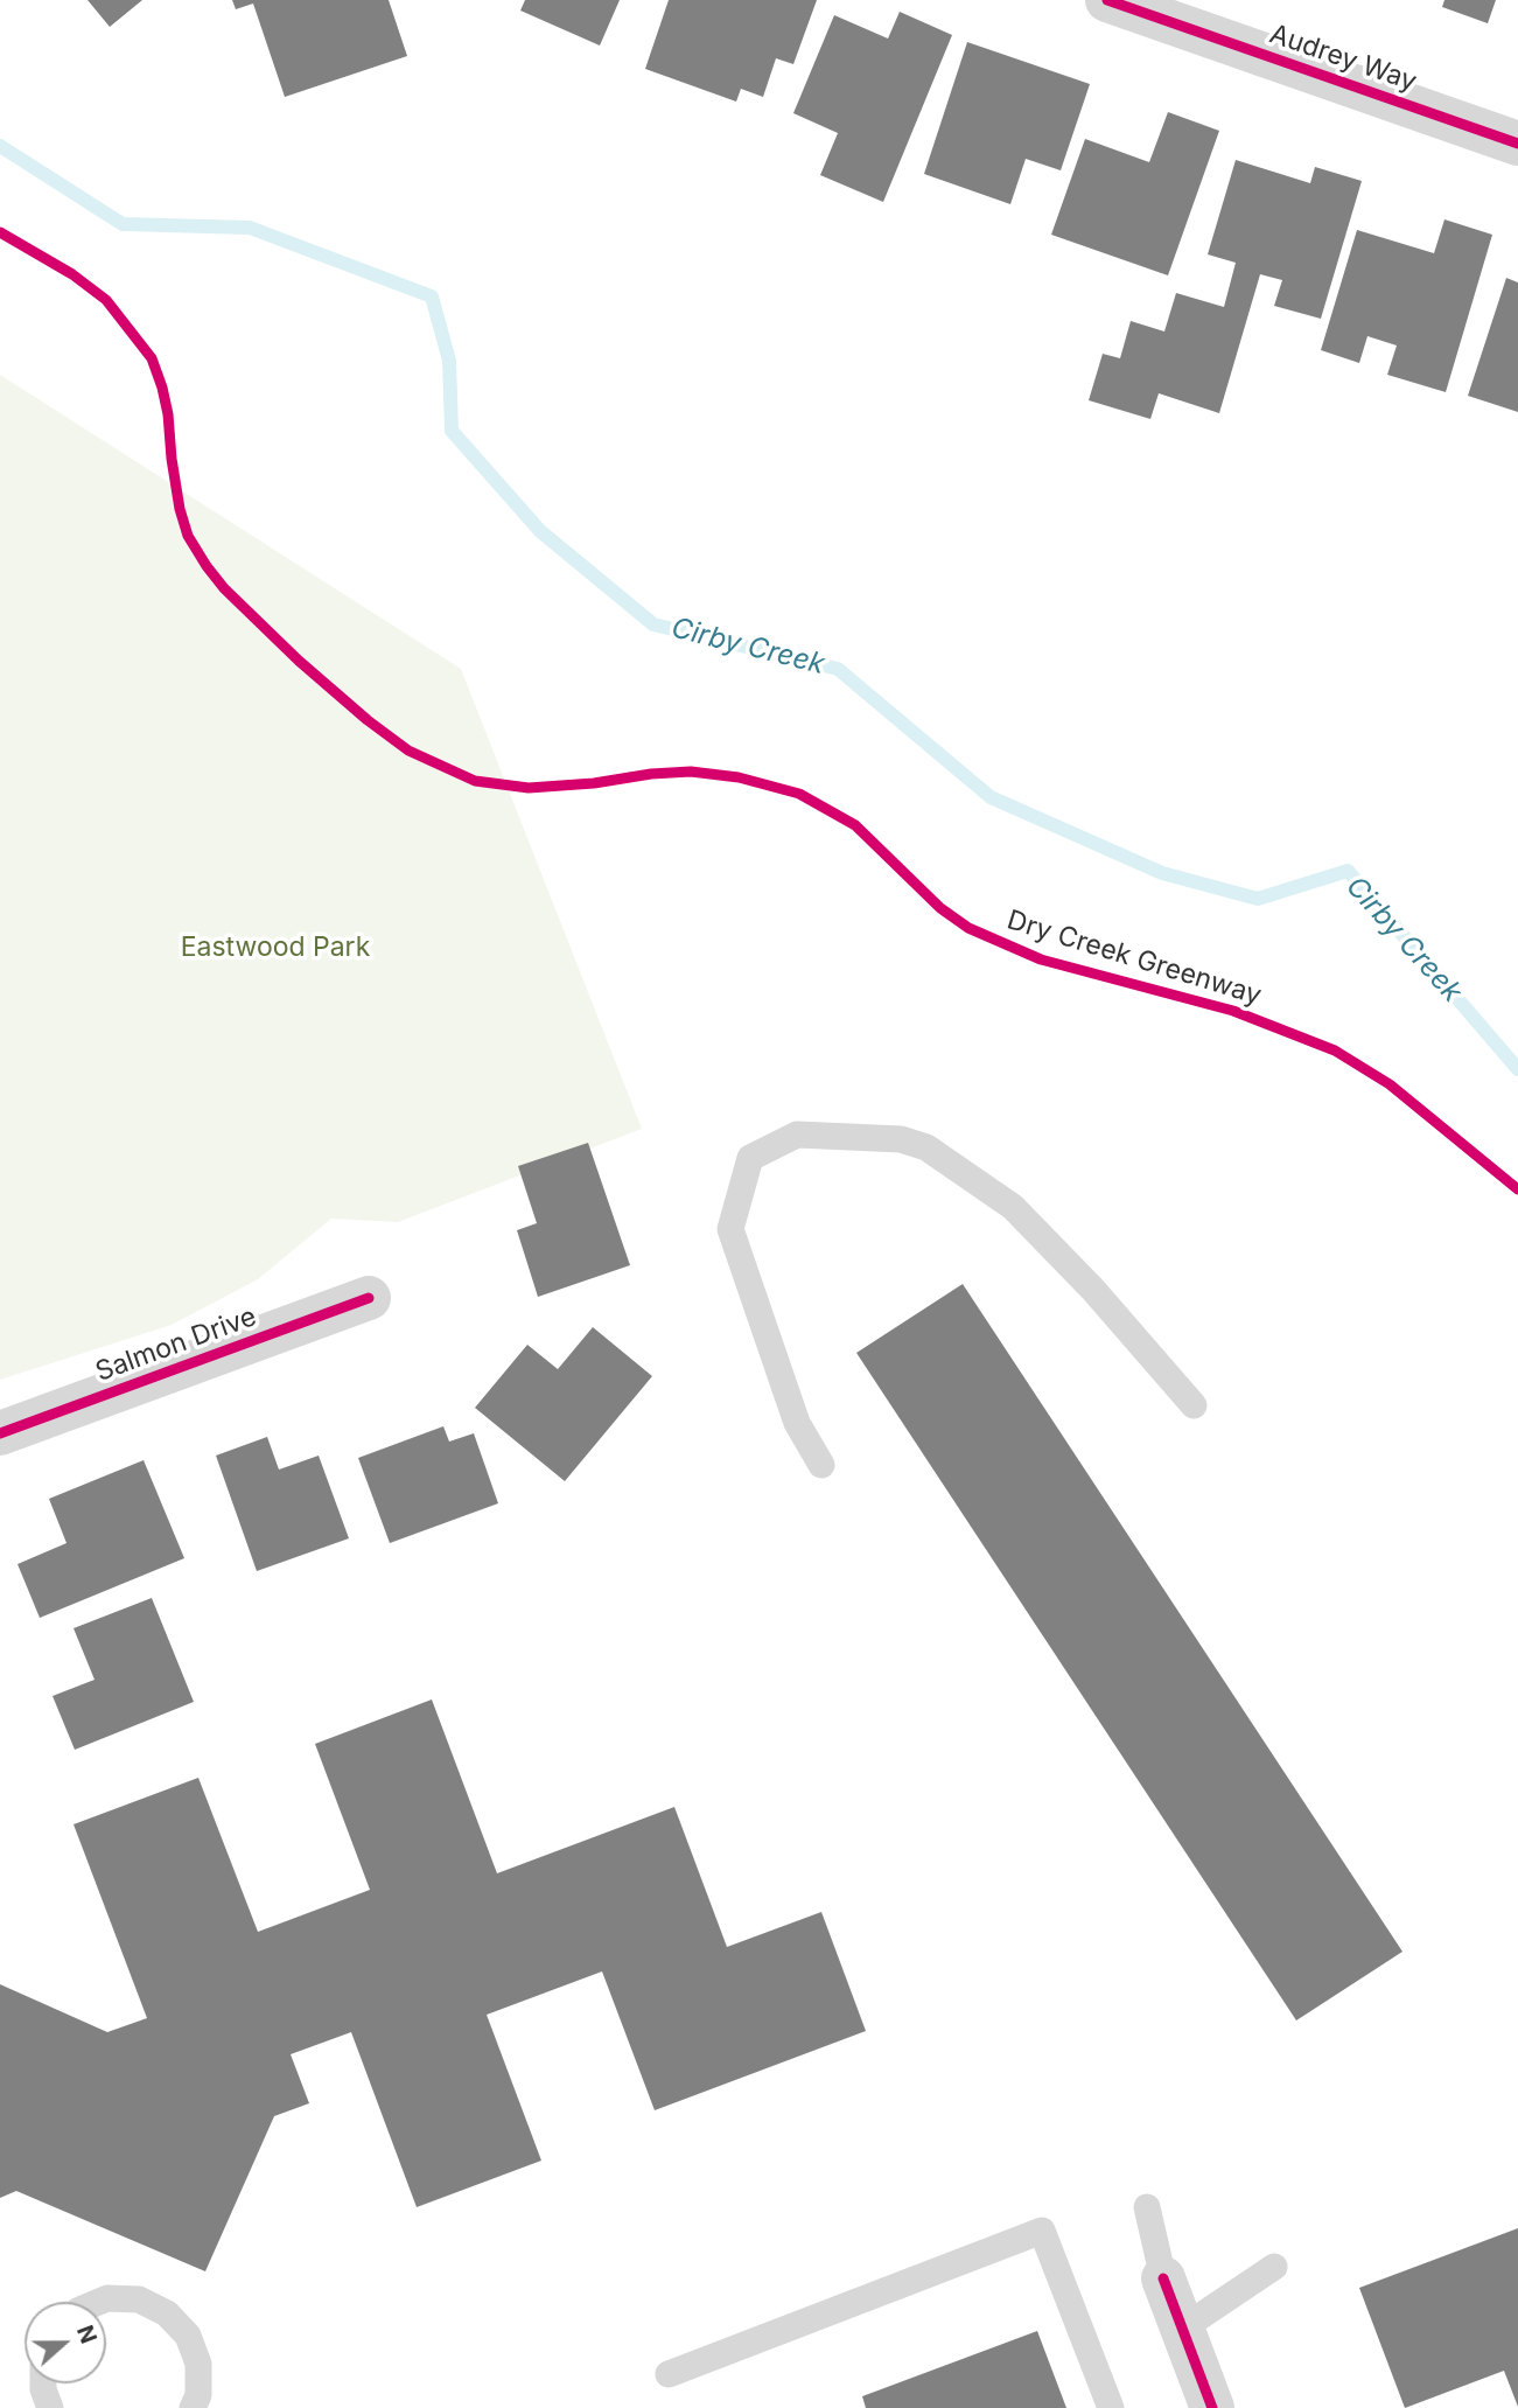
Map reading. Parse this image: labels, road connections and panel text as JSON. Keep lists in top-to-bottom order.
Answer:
{
  "streets": {
    "street": ["Audrey Way", "Salmon Drive"],
    "cycle path": ["Dry Creek Greenway"]
  },
  "water": ["Cirby Creek"],
  "parks": ["Eastwood Park"],
  "north": "right"
}
